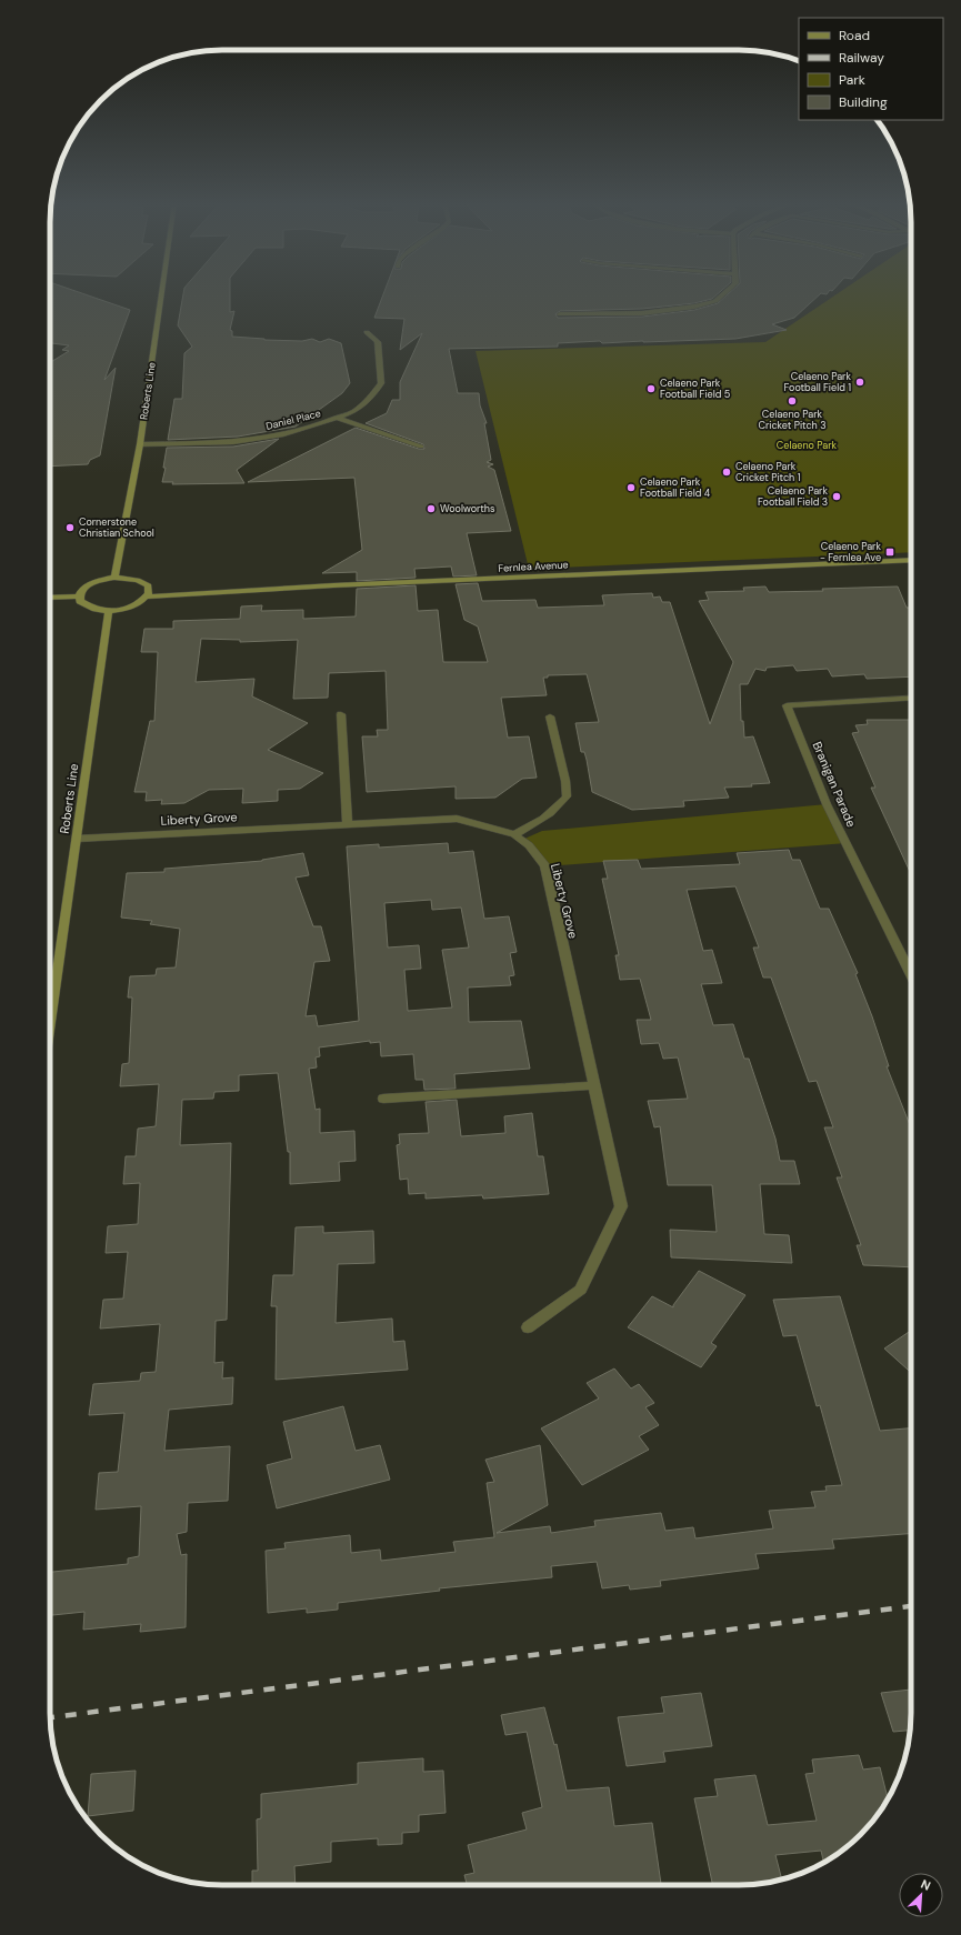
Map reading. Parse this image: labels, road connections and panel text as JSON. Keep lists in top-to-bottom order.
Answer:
{
  "streets": {
    "main road": ["Roberts Line", "Fernlea Avenue"],
    "street": ["Daniel Place", "Branigan Parade", "Liberty Grove"]
  },
  "crossings": [
    ["Roberts Line", "Daniel Place"],
    ["Roberts Line", "Liberty Grove"]
  ],
  "parks": ["Celaeno Park"],
  "places": {
    "other": [
      "Celaeno Park Football Field 1",
      "Celaeno Park Football Field 5",
      "Celaeno Park Cricket Pitch 3",
      "Celaeno Park Cricket Pitch 1",
      "Celaeno Park Football Field 4",
      "Celaeno Park Football Field 3",
      "Woolworths",
      "Cornerstone Christian School"
    ],
    "transit": ["Celaeno Park - Fernlea Ave"]
  },
  "legend": [
    "Road",
    "Railway",
    "Park",
    "Building"
  ],
  "north": "top right"
}
